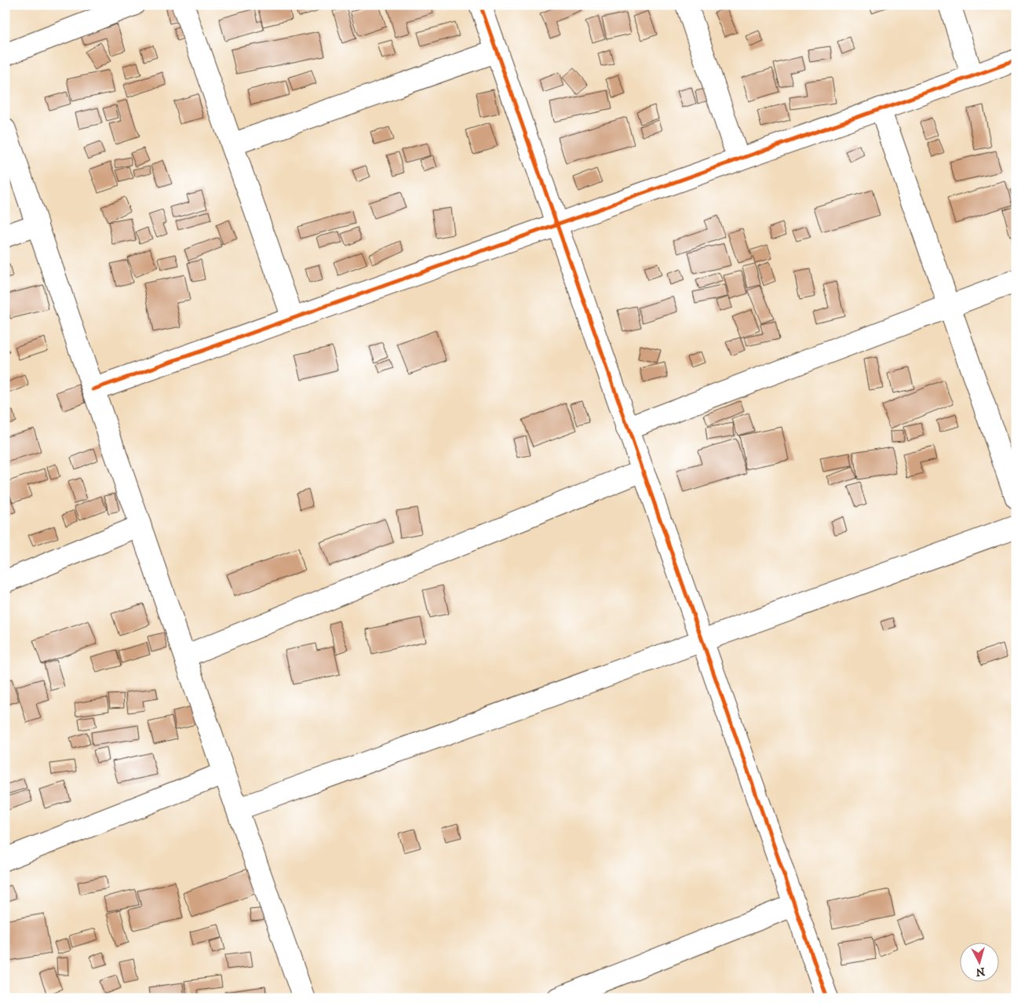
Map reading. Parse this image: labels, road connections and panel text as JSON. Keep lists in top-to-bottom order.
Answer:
{
  "north": "bottom"
}
